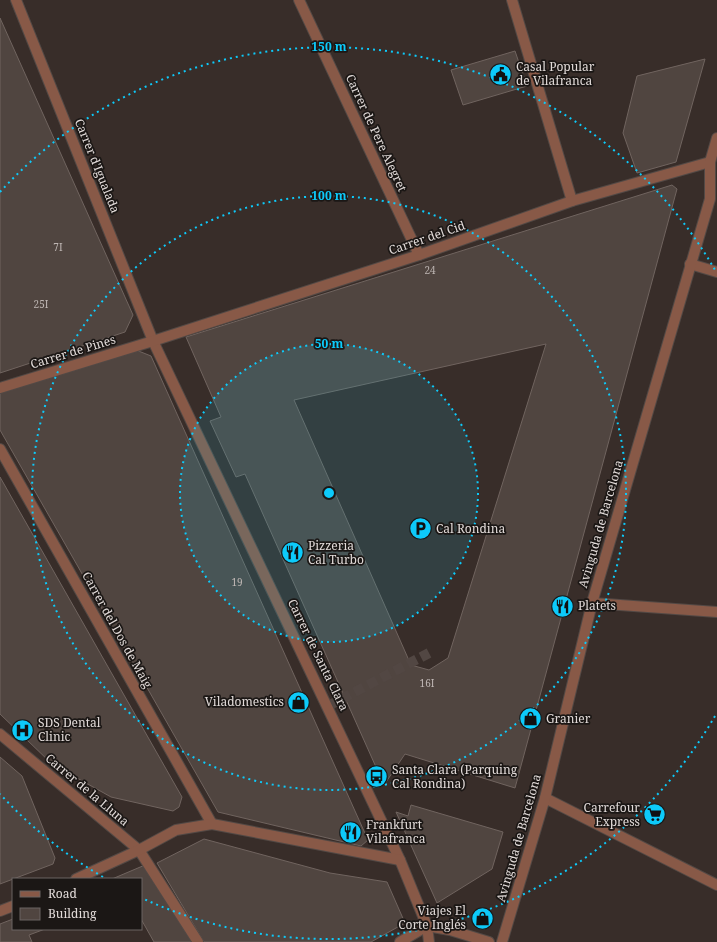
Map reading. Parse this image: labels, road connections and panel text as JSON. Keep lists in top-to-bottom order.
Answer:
{
  "streets": {
    "street": [
      "Carrer de Pere Alegret",
      "Carrer d'Igualada",
      "Carrer del Cid",
      "Carrer de Pines",
      "Avinguda de Barcelona",
      "Carrer del Dos de Maig",
      "Carrer de Santa Clara",
      "Carrer de la Lluna"
    ]
  },
  "crossings": [
    ["Carrer de Pere Alegret", "Carrer del Cid"],
    ["Carrer d'Igualada", "Carrer del Cid"],
    ["Carrer d'Igualada", "Carrer de Pines"],
    ["Carrer d'Igualada", "Carrer de Santa Clara"],
    ["Carrer del Cid", "Carrer de Pines"],
    ["Carrer del Cid", "Avinguda de Barcelona"],
    ["Carrer del Cid", "Carrer de Santa Clara"],
    ["Carrer de Pines", "Carrer de Santa Clara"]
  ],
  "places": {
    "public building": ["Casal Popular de Vilafranca"],
    "parking": ["Cal Rondina"],
    "restaurant": ["Pizzeria Cal Turbo", "Platets", "Frankfurt Vilafranca"],
    "shop": ["Viladomestics", "Granier", "Viajes El Corte Inglés"],
    "hospital": ["SDS Dental Clinic"],
    "bus stop": ["Santa Clara (Parquing Cal Rondina)"],
    "supermarket": ["Carrefour Express"]
  },
  "house_numbers": [
    "7I",
    "24",
    "25I",
    "19",
    "16I"
  ],
  "legend": ["Road", "Building"],
  "rings": ["150 m", "100 m", "50 m"]
}
